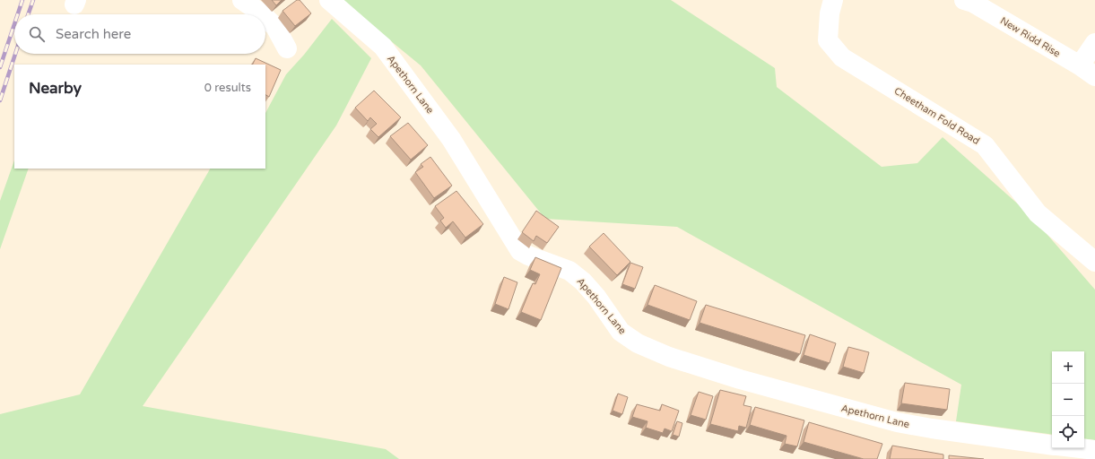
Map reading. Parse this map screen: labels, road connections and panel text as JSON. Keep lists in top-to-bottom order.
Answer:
{
  "streets": {
    "street": ["New Ridd Rise", "Apethorn Lane", "Cheetham Fold Road"]
  },
  "page": {
    "search": "Search here",
    "heading": ["Nearby", "0 results"],
    "map_buttons": ["+", "−"]
  }
}
